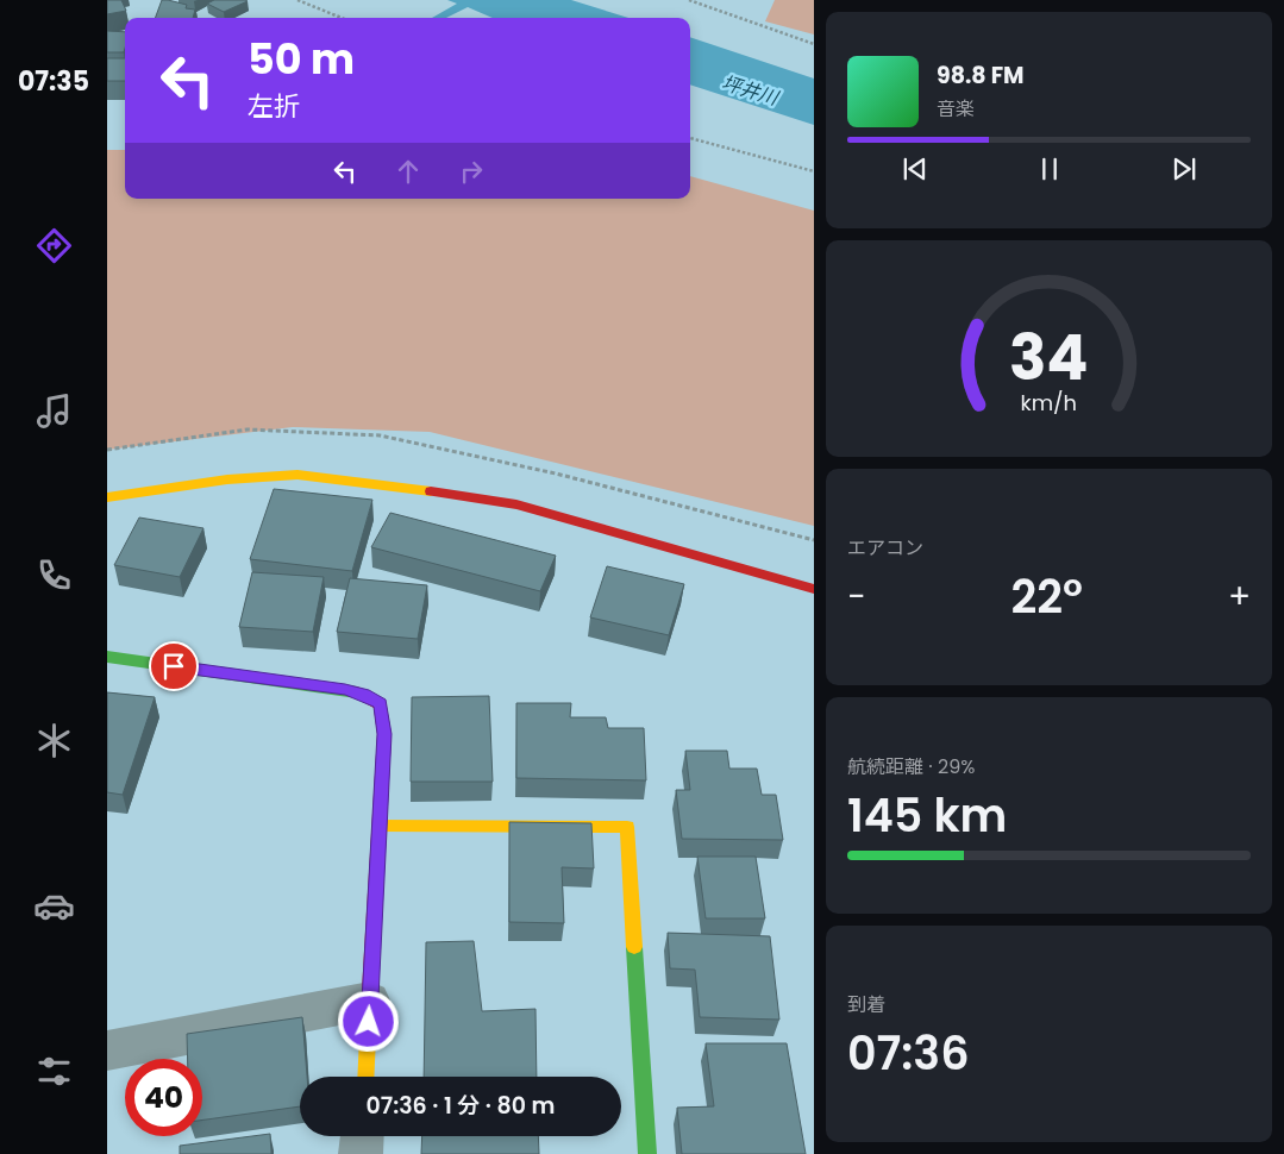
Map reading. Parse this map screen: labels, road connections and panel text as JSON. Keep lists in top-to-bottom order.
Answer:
{
  "water": ["坪井川"],
  "page": {
    "tabs": "07:35",
    "turn": ["50 m", "左折"],
    "song": ["98.8 FM", "音楽"],
    "tile": [
      "エアコン",
      ["航続距離 · 29%", "145 km"],
      ["到着", "07:36"]
    ],
    "heat": ["−", "22°", "+"],
    "limit": "40",
    "trip": "07:36 · 1 分 · 80 m",
    "gauge": ["34", "km/h"]
  }
}
